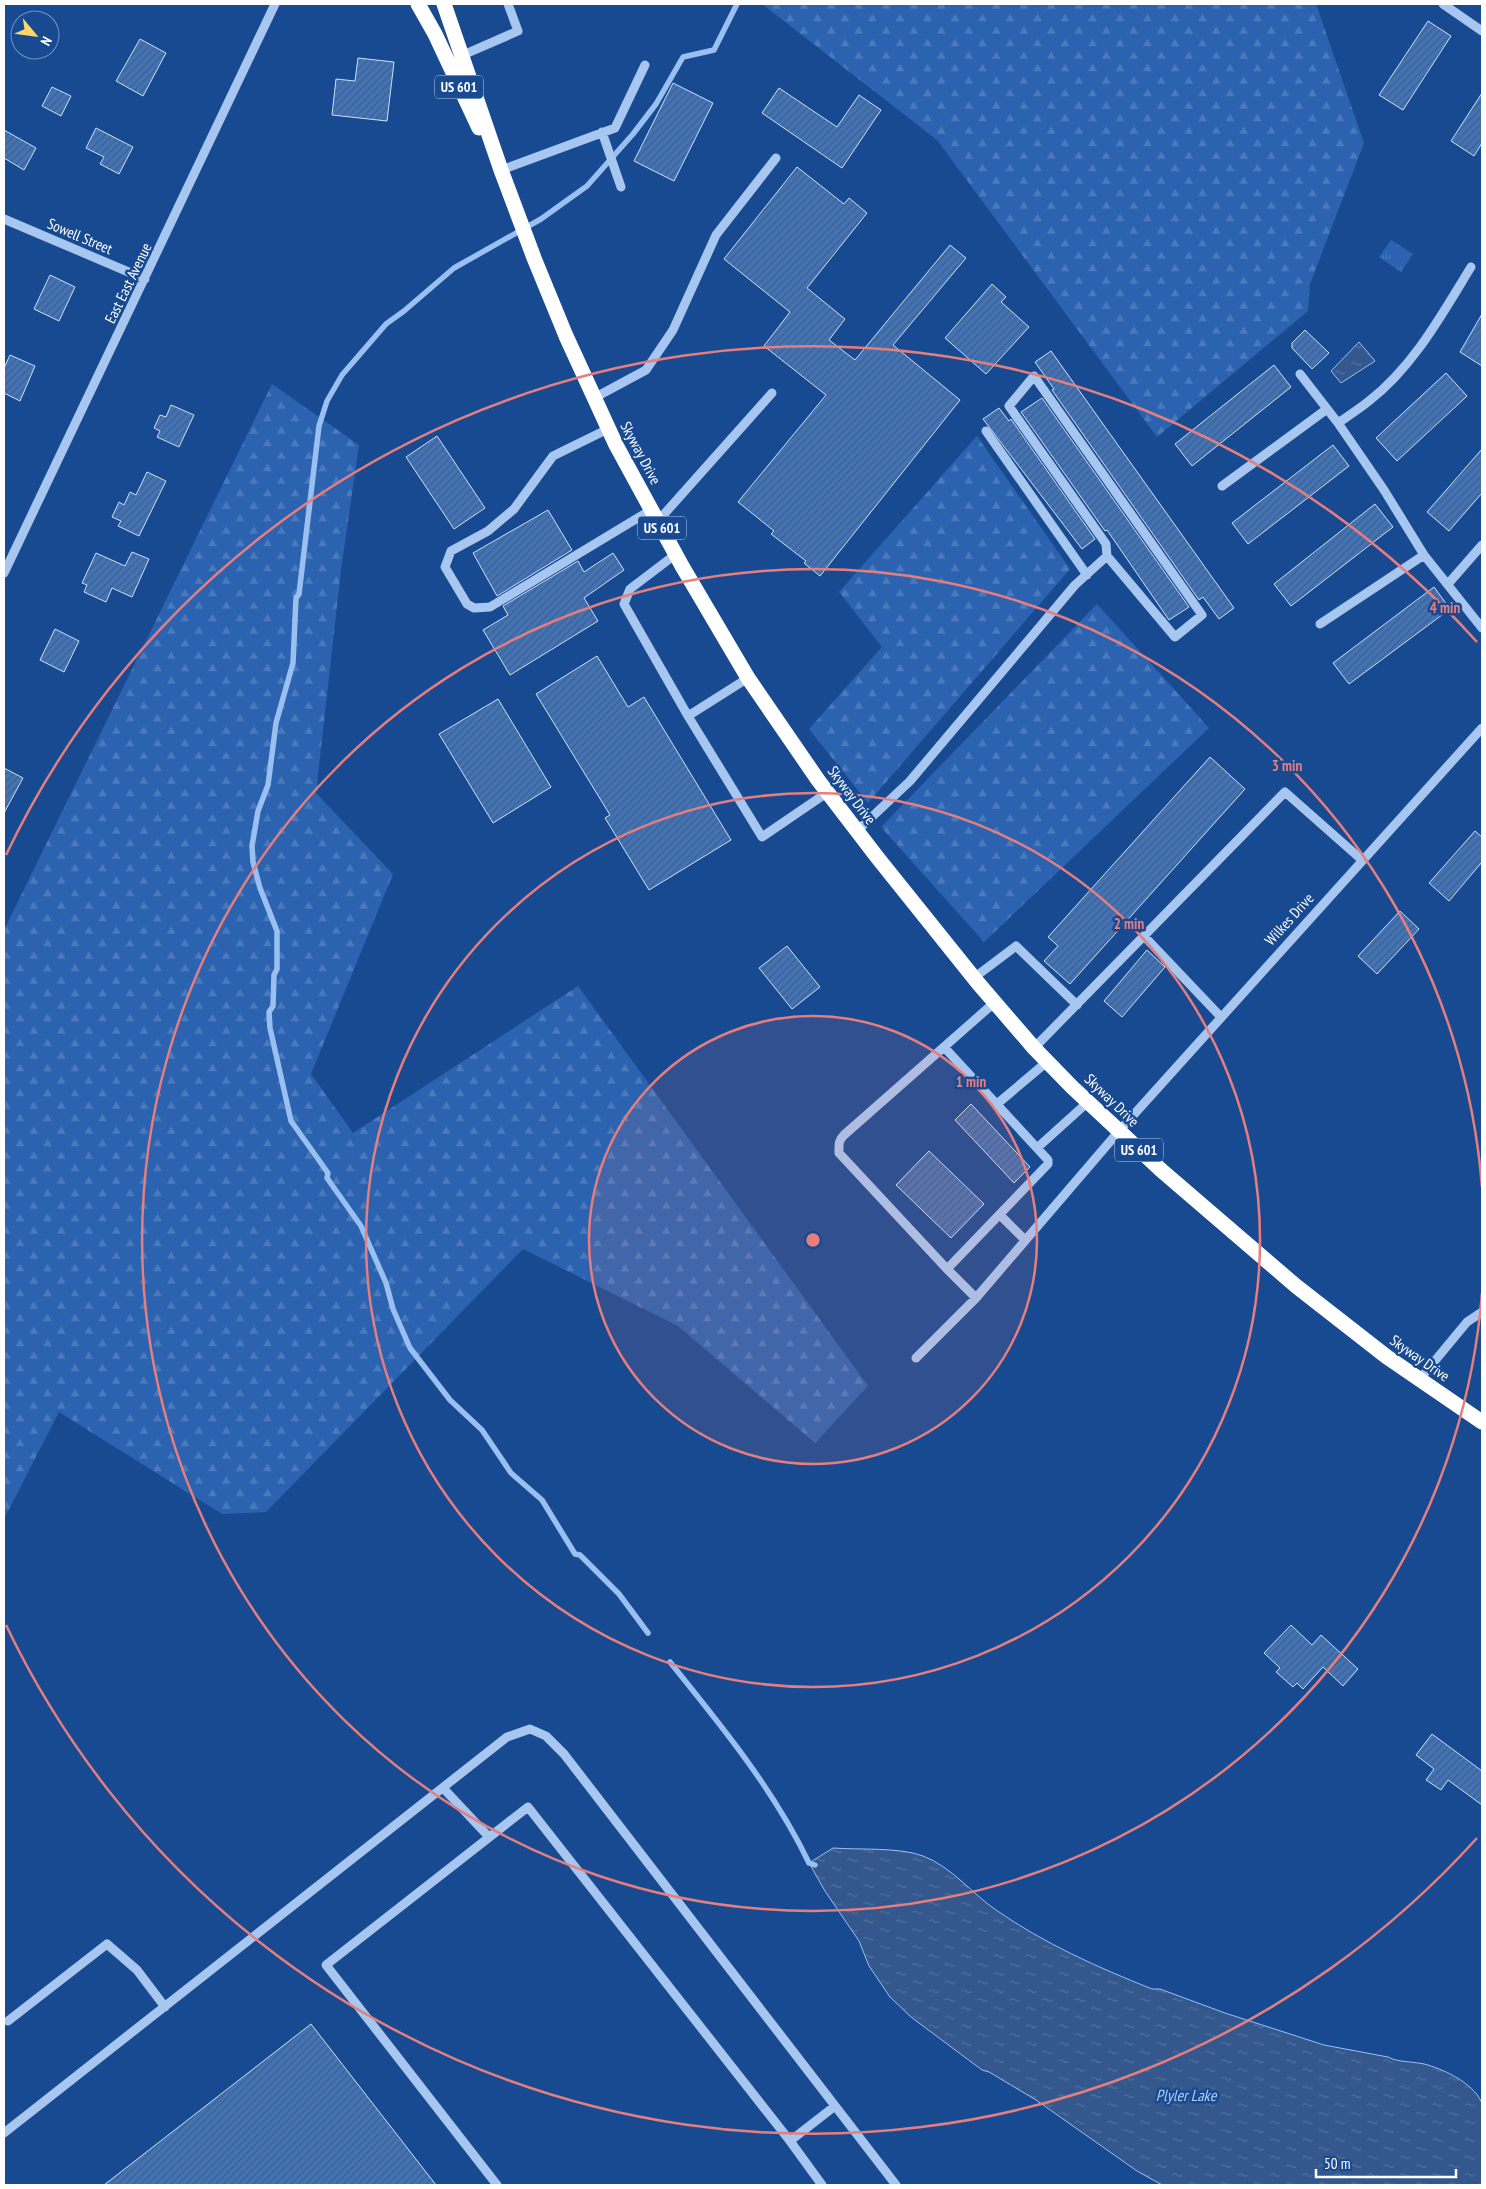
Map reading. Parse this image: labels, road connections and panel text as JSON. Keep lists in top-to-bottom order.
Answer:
{
  "streets": {
    "highway": ["US 601", "Skyway Drive"],
    "street": ["Sowell Street", "East East Avenue", "Wilkes Drive"]
  },
  "crossings": [
    ["US 601", "Skyway Drive"],
    ["Sowell Street", "East East Avenue"],
    ["Skyway Drive", "Wilkes Drive"]
  ],
  "water": ["Plyler Lake"],
  "scale_bar": "50 m",
  "north": "bottom right",
  "rings": [
    "4 min",
    "3 min",
    "2 min",
    "1 min"
  ]
}
